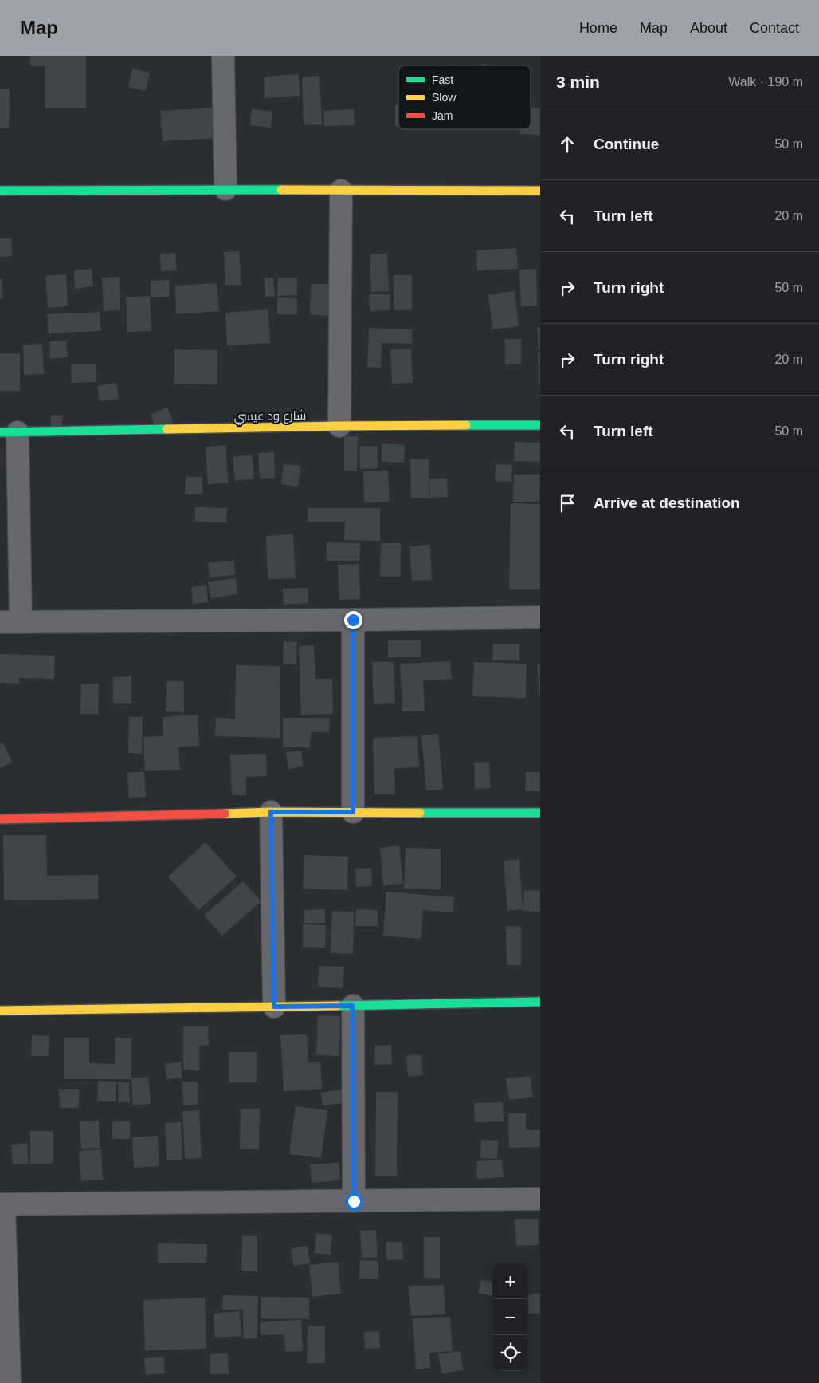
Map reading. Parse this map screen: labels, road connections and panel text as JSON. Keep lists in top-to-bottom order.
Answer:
{
  "streets": {
    "street": ["شارع ود عيسي"]
  },
  "legend": ["Fast", "Slow", "Jam"],
  "page": {
    "header": "Map",
    "nav": [
      "Home",
      "Map",
      "About",
      "Contact"
    ],
    "heading": ["3 min", "Walk · 190 m"],
    "list": [
      ["Continue", "50 m"],
      ["Turn left", "20 m"],
      ["Turn right", "50 m"],
      ["Turn right", "20 m"],
      ["Turn left", "50 m"],
      "Arrive at destination"
    ],
    "map_buttons": ["+", "−"]
  }
}
